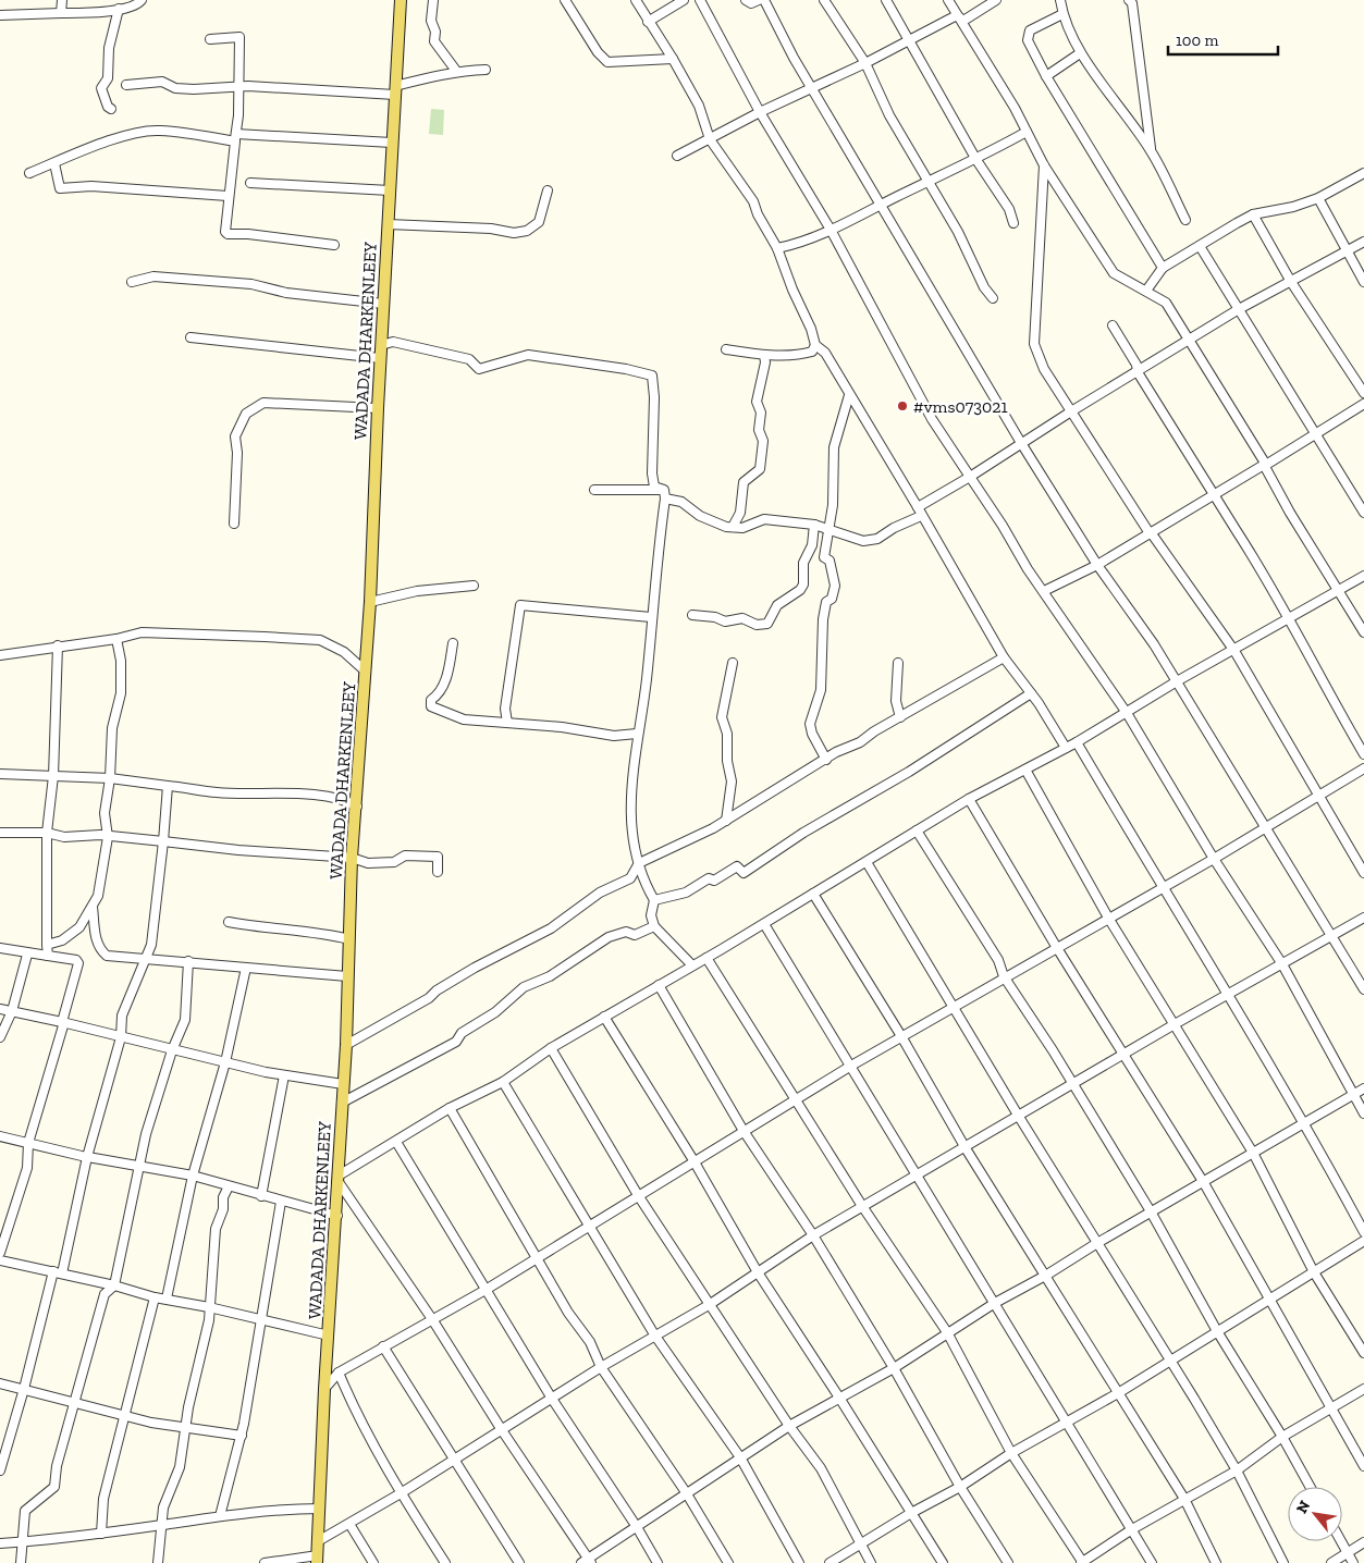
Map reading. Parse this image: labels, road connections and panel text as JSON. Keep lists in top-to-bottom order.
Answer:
{
  "streets": {
    "main road": ["WADADA DHARKENLEEY"]
  },
  "places": ["#vms073021"],
  "scale_bar": "100 m",
  "north": "top left"
}
